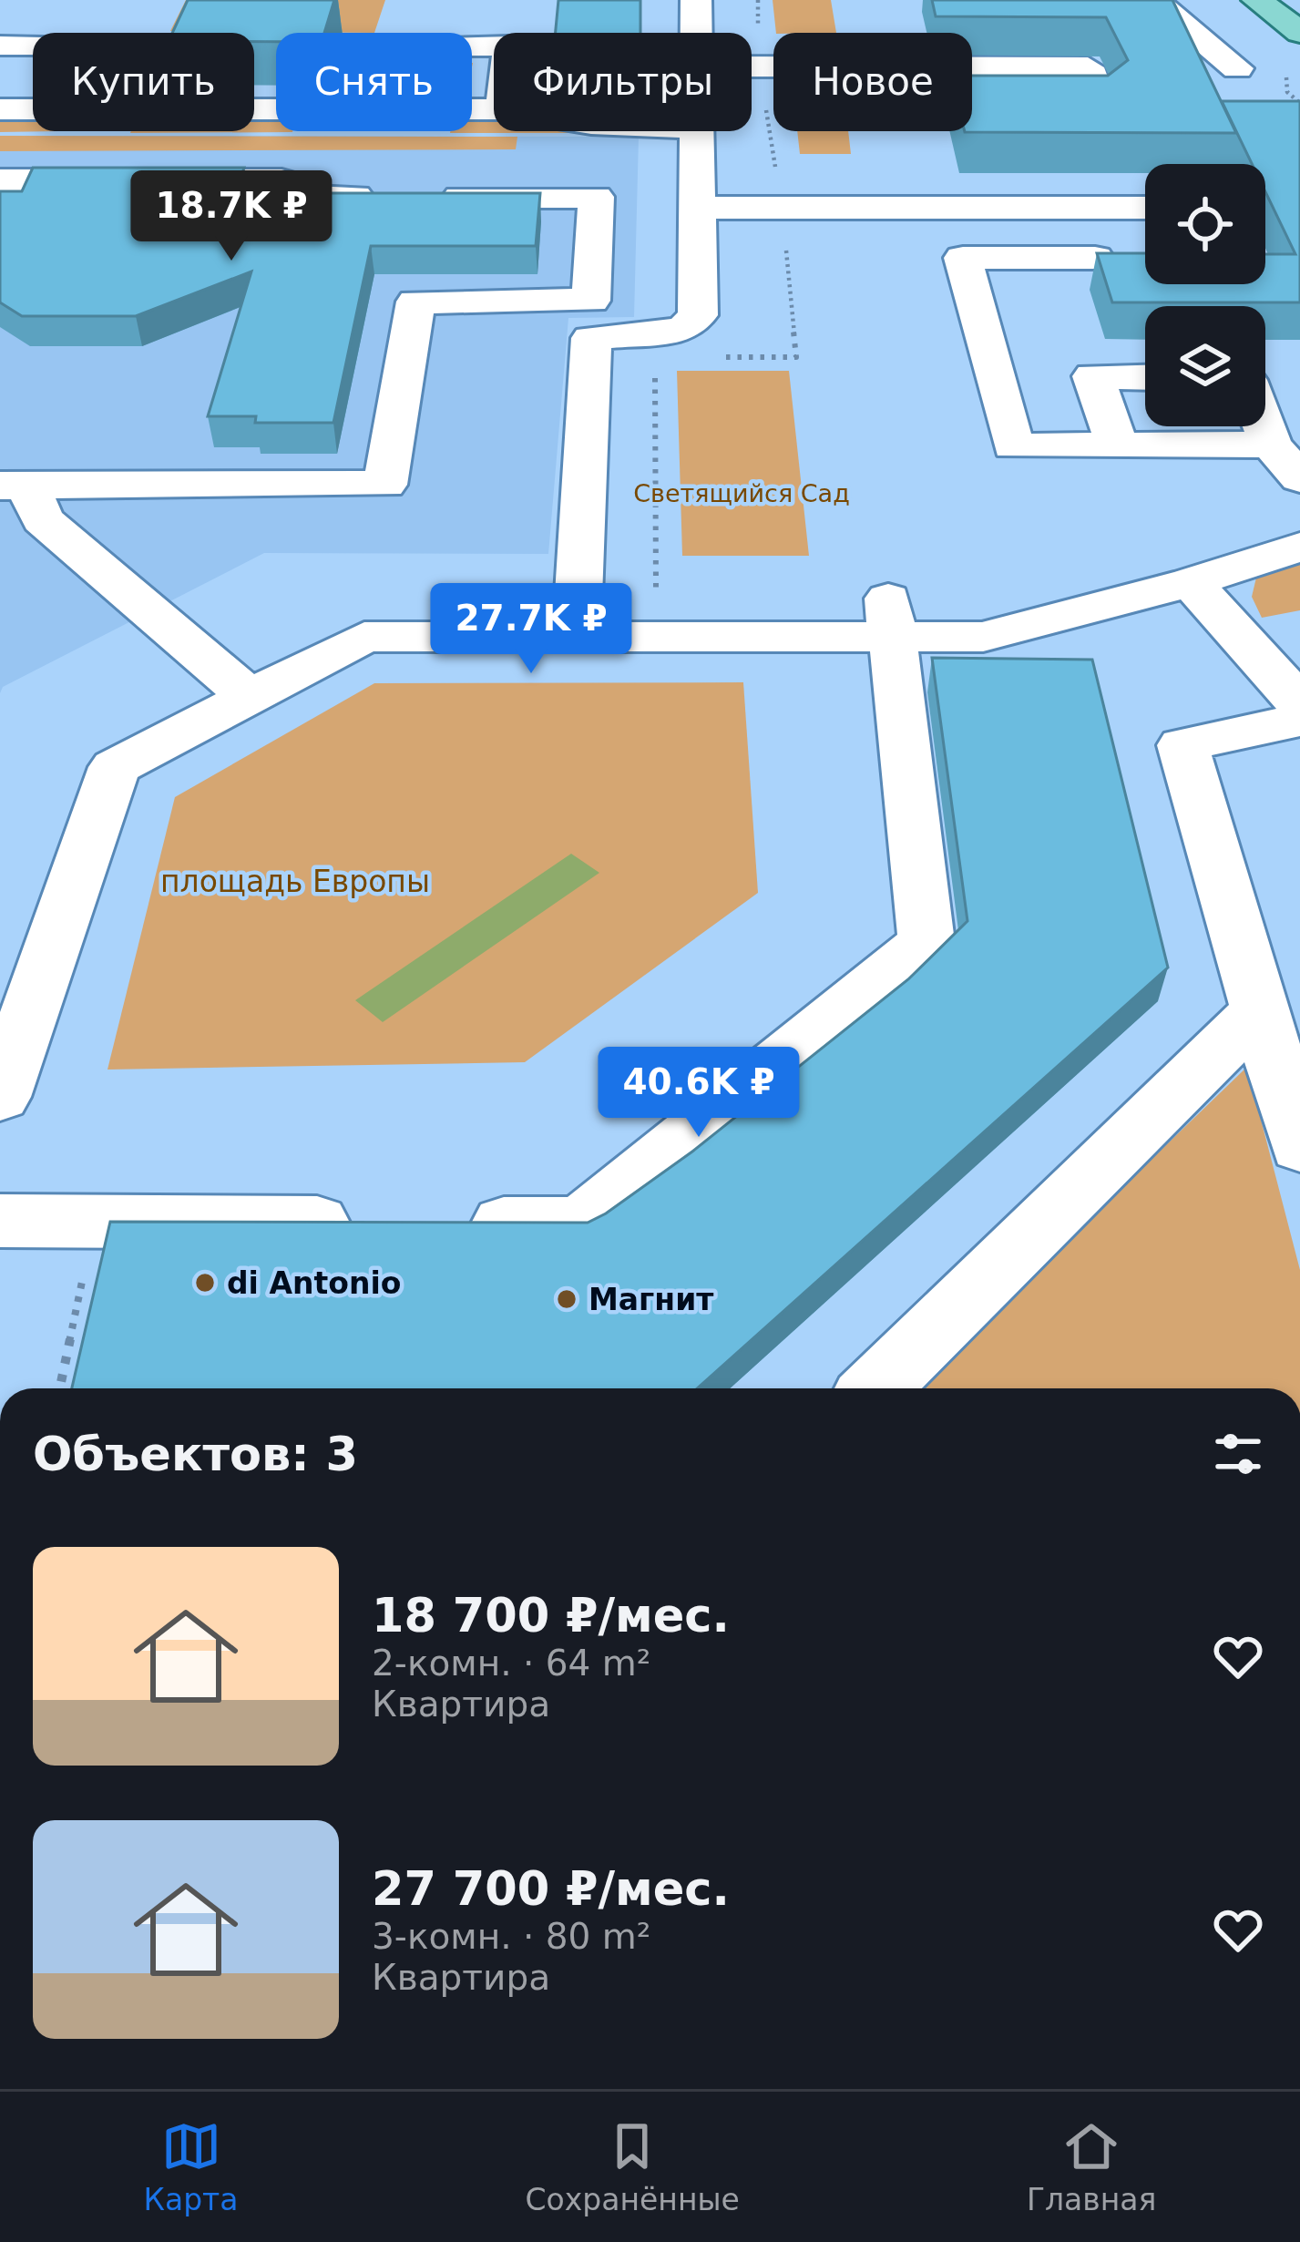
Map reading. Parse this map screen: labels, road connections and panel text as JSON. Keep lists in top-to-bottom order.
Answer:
{
  "parks": ["Светящийся Сад", "площадь Европы"],
  "places": ["di Antonio", "Магнит"],
  "page": {
    "chip": [
      "Купить",
      "Снять",
      "Фильтры",
      "Новое"
    ],
    "price": ["18.7K ₽", "27.7K ₽", "40.6K ₽"],
    "heading": "Объектов: 3",
    "list": [
      {
        "name": "18 700 ₽/мес.",
        "note": "2-комн. · 64 m² · Квартира"
      },
      {
        "name": "27 700 ₽/мес.",
        "note": "3-комн. · 80 m² · Квартира"
      }
    ],
    "tabs": ["Карта", "Сохранённые", "Главная"]
  }
}
